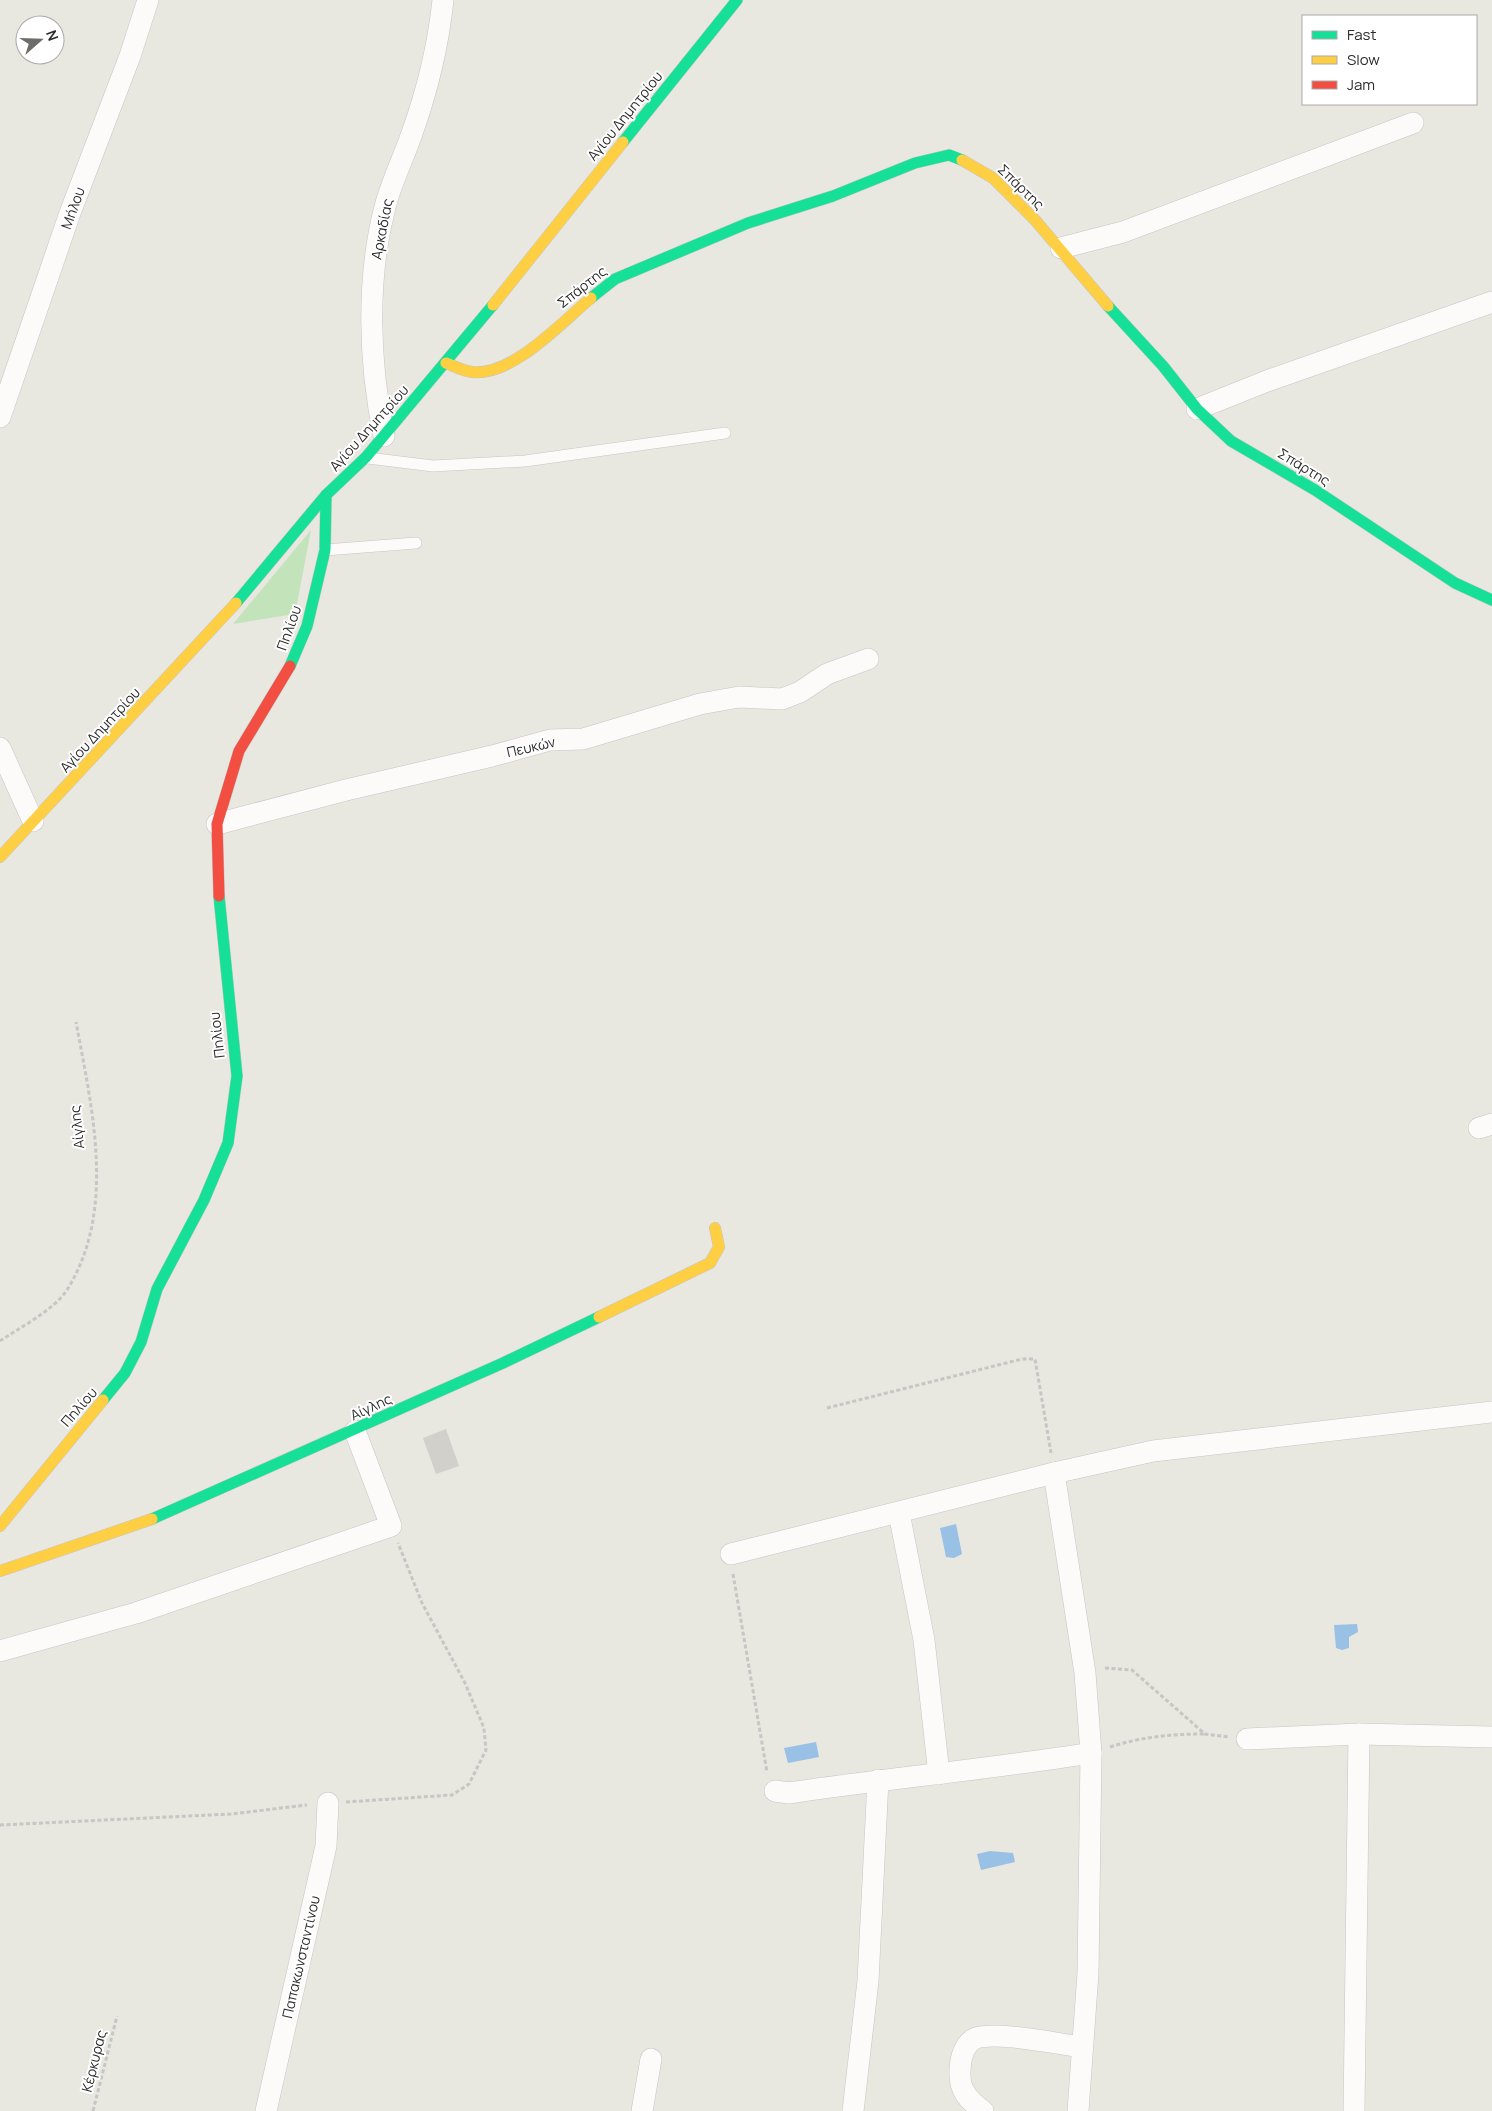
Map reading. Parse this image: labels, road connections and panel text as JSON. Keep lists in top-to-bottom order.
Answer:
{
  "streets": {
    "street": [
      "Αγίου Δημητρίου",
      "Σπάρτης",
      "Μήλου",
      "Αρκαδίας",
      "Πηλίου",
      "Πευκών",
      "Αίγλης",
      "Παπακωνσταντίνου"
    ],
    "path": ["Κέρκυρας"]
  },
  "crossings": [
    ["Αγίου Δημητρίου", "Σπάρτης"],
    ["Αγίου Δημητρίου", "Αρκαδίας"],
    ["Αγίου Δημητρίου", "Πηλίου"],
    ["Πηλίου", "Πευκών"]
  ],
  "legend": ["Fast", "Slow", "Jam"],
  "north": "right"
}
